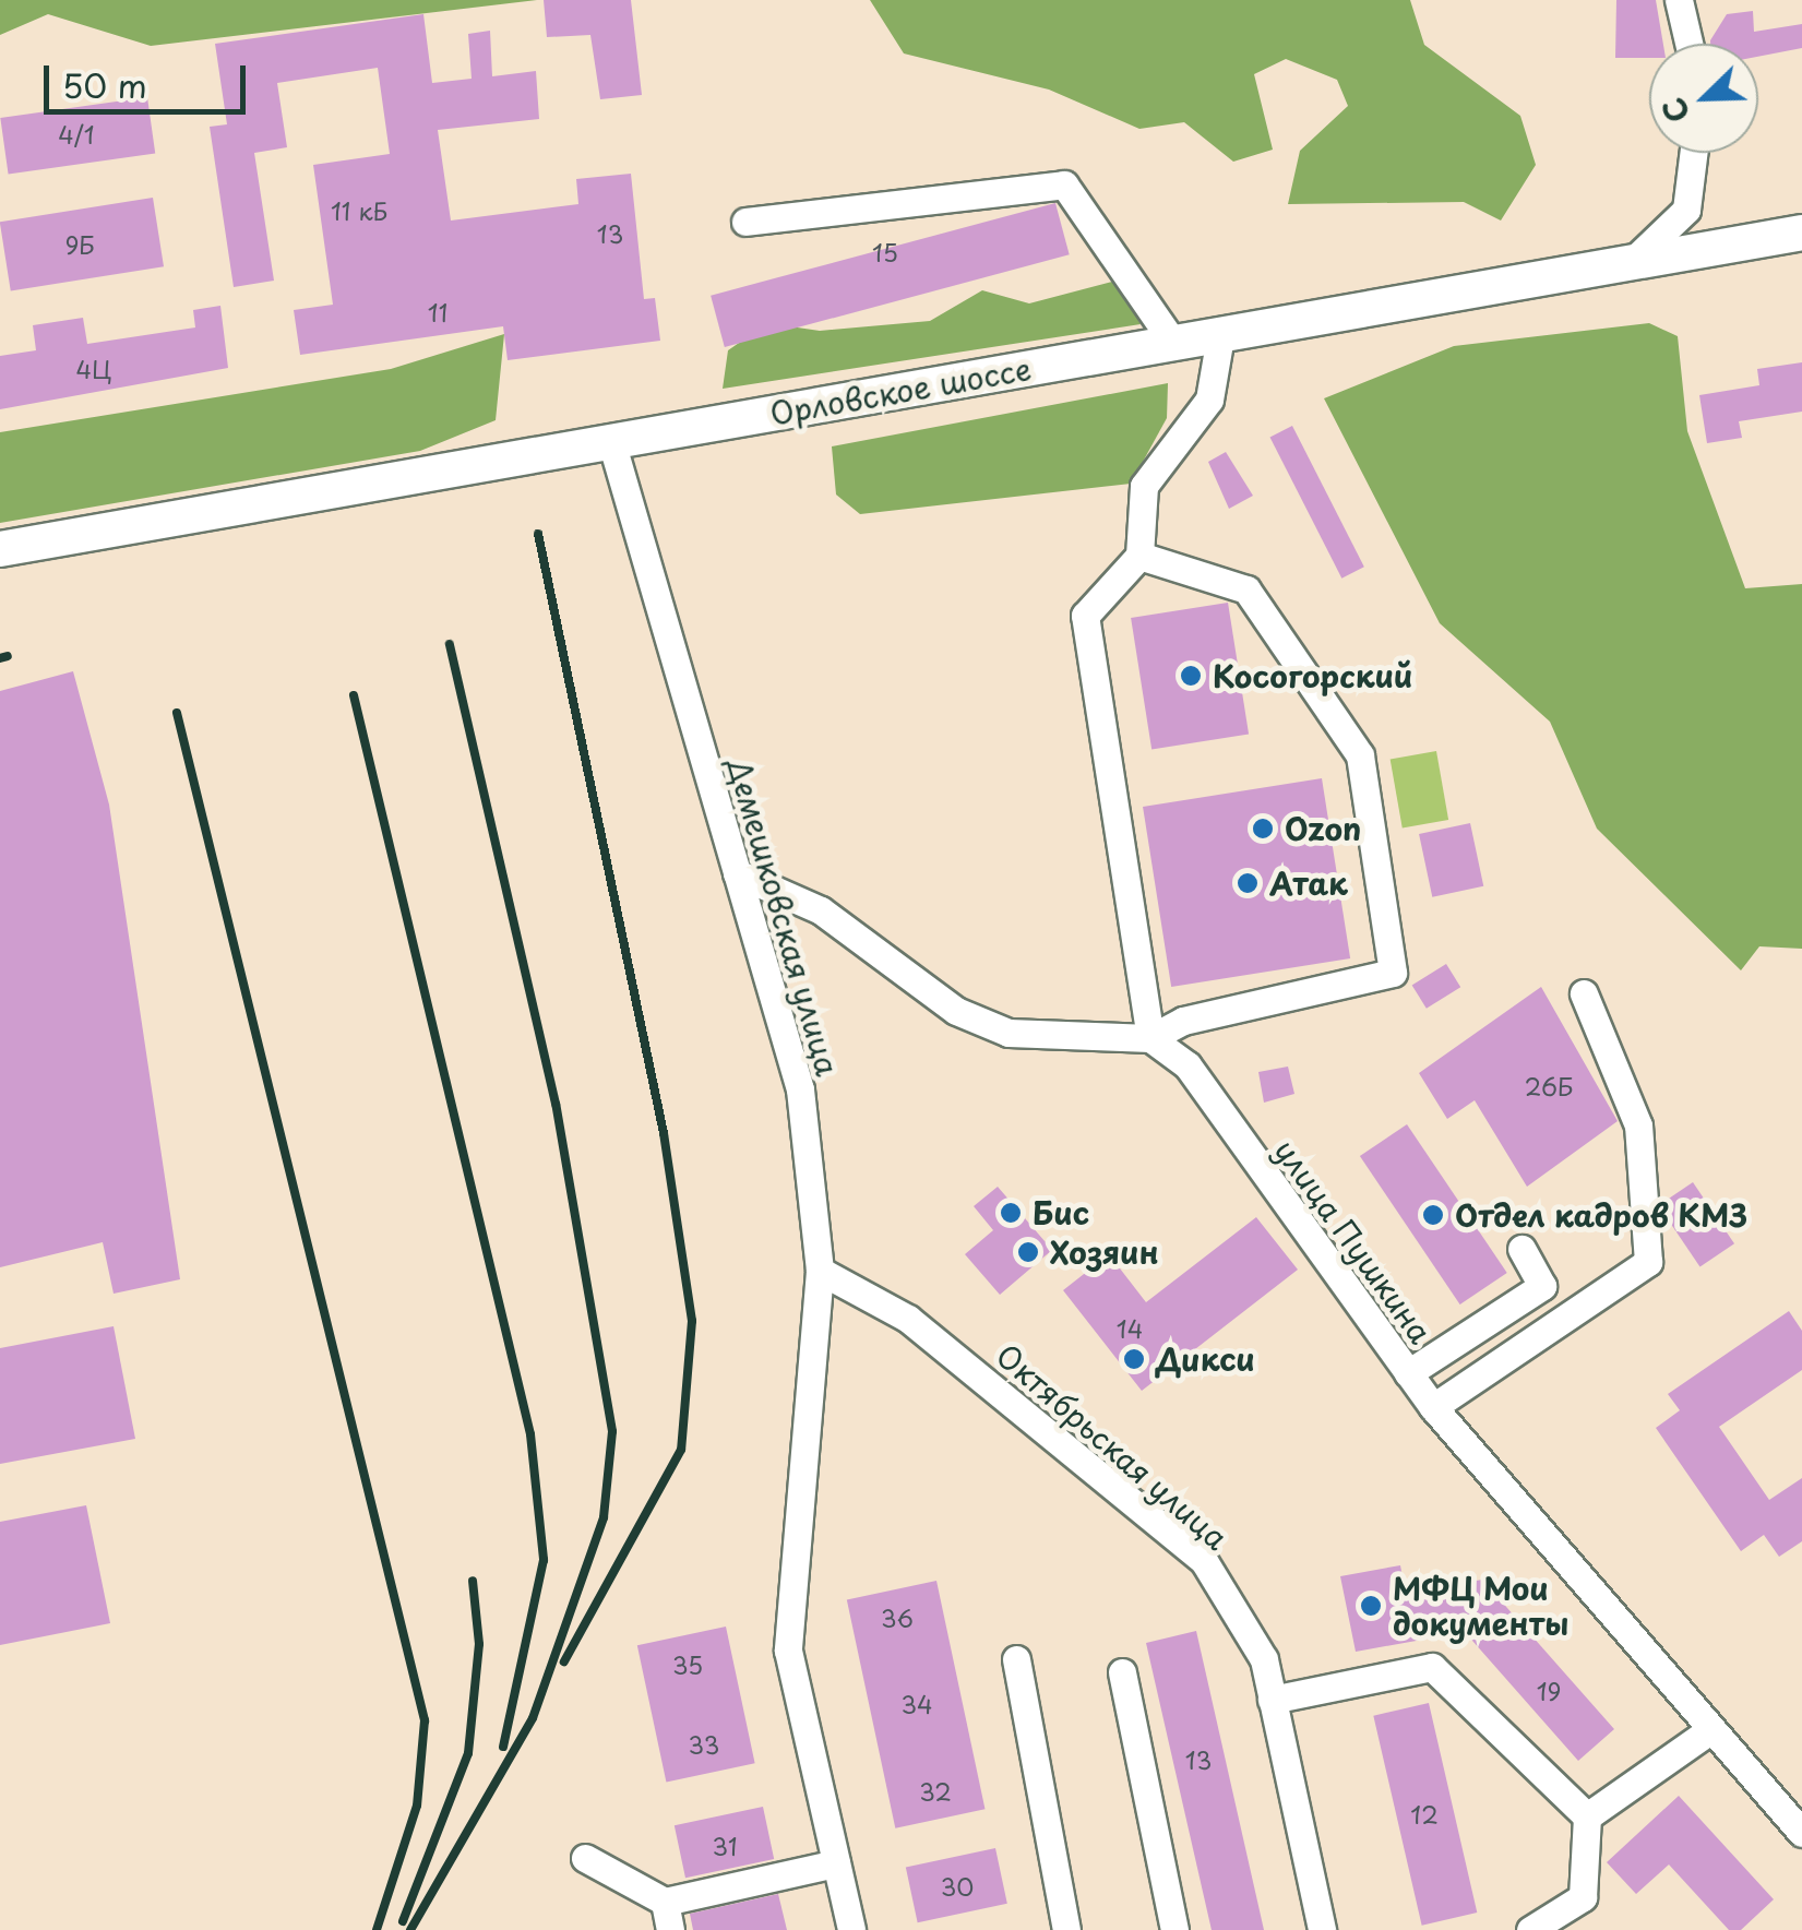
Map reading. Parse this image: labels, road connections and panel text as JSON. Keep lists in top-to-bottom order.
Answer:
{
  "streets": {
    "main road": ["Орловское шоссе"],
    "street": ["Демешковская улица", "улица Пушкина", "Октябрьская улица"]
  },
  "crossings": [
    ["Орловское шоссе", "Демешковская улица"],
    ["Демешковская улица", "Октябрьская улица"]
  ],
  "places": [
    "Косогорский",
    "Ozon",
    "Атак",
    "Бис",
    "Отдел кадров КМЗ",
    "Хозяин",
    "Дикси",
    "МФЦ Мои документы"
  ],
  "house_numbers": [
    "4/1",
    "11 кБ",
    "13",
    "9Б",
    "15",
    "11",
    "4Ц",
    "26Б",
    "14",
    "36",
    "35",
    "19",
    "34",
    "33",
    "13",
    "32",
    "12",
    "31",
    "30"
  ],
  "scale_bar": "50 m",
  "north": "bottom left"
}
